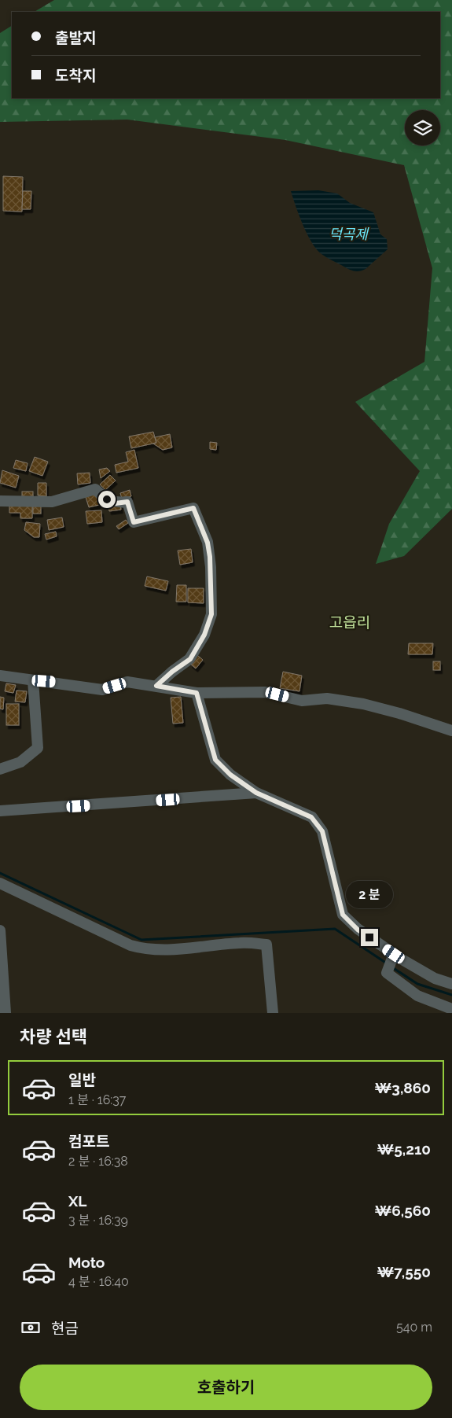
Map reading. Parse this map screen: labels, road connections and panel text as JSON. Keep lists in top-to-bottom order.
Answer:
{
  "districts": ["고읍리"],
  "water": ["덕곡제"],
  "page": {
    "banner": ["출발지", "도착지"],
    "bubble": "2 분",
    "heading": "차량 선택",
    "list": [
      {
        "name": "일반",
        "note": "1 분 · 16:37",
        "value": "₩3,860"
      },
      {
        "name": "컴포트",
        "note": "2 분 · 16:38",
        "value": "₩5,210"
      },
      {
        "name": "XL",
        "note": "3 분 · 16:39",
        "value": "₩6,560"
      },
      {
        "name": "Moto",
        "note": "4 분 · 16:40",
        "value": "₩7,550"
      }
    ],
    "pay": ["현금", "540 m"],
    "buttons": "호출하기"
  }
}
